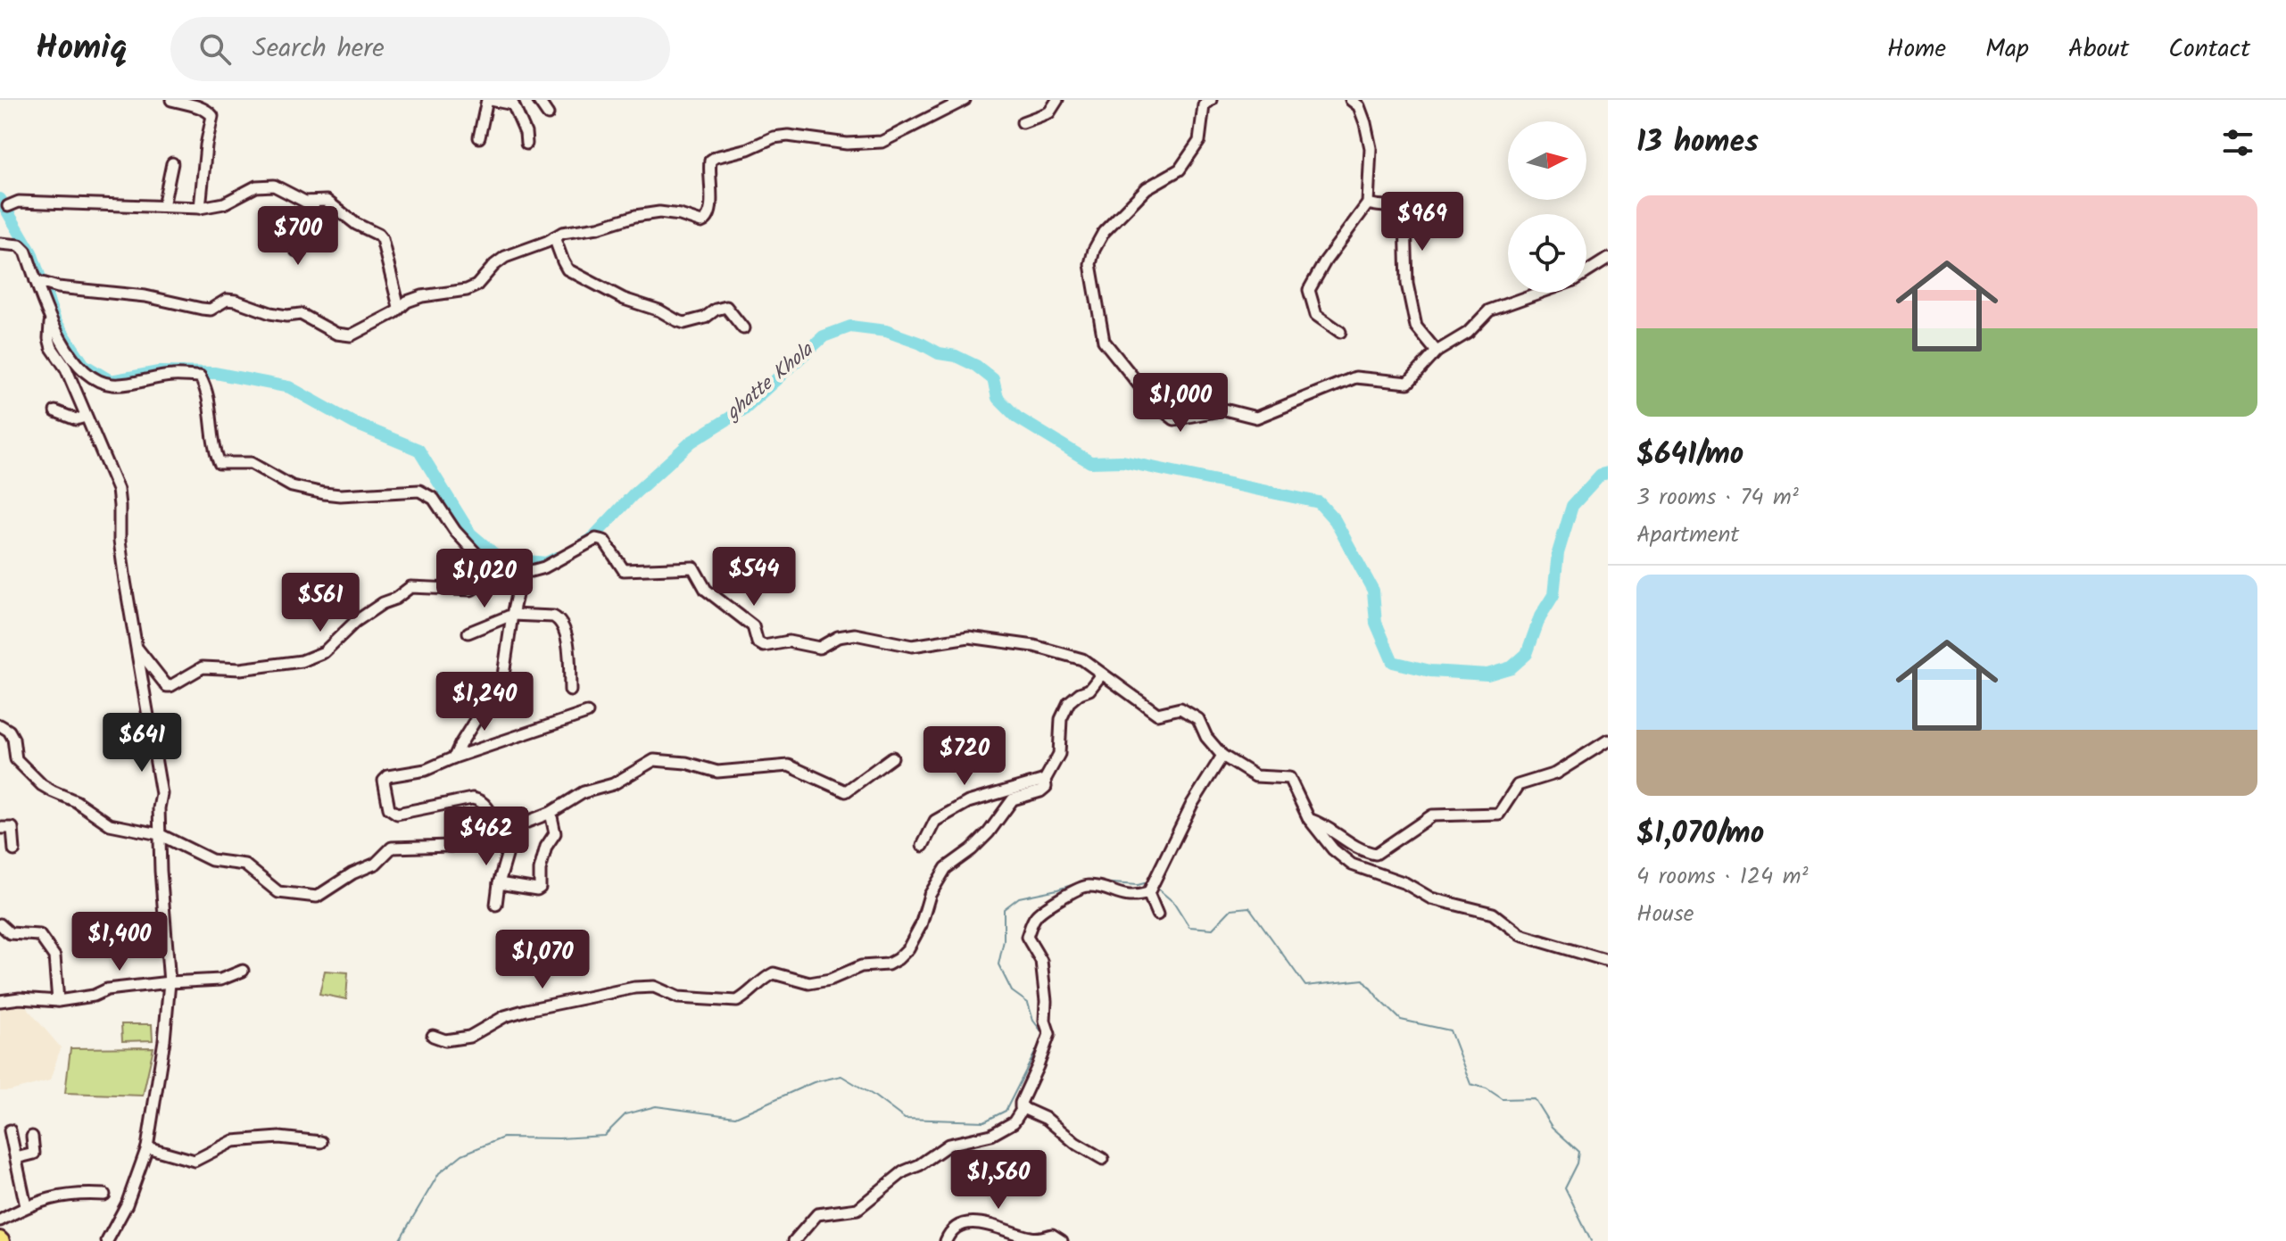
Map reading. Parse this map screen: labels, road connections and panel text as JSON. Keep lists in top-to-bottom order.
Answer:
{
  "water": ["ghatte Khola"],
  "north": "right",
  "page": {
    "header": "Homiq",
    "search": "Search here",
    "nav": [
      "Home",
      "Map",
      "About",
      "Contact"
    ],
    "heading": "13 homes",
    "list": [
      {
        "name": "$641/mo",
        "note": "3 rooms · 74 m² · Apartment"
      },
      {
        "name": "$1,070/mo",
        "note": "4 rooms · 124 m² · House"
      }
    ],
    "price": [
      "$969",
      "$700",
      "$1,000",
      "$544",
      "$1,020",
      "$561",
      "$1,240",
      "$641",
      "$720",
      "$462",
      "$1,400",
      "$1,070",
      "$1,560"
    ]
  }
}
